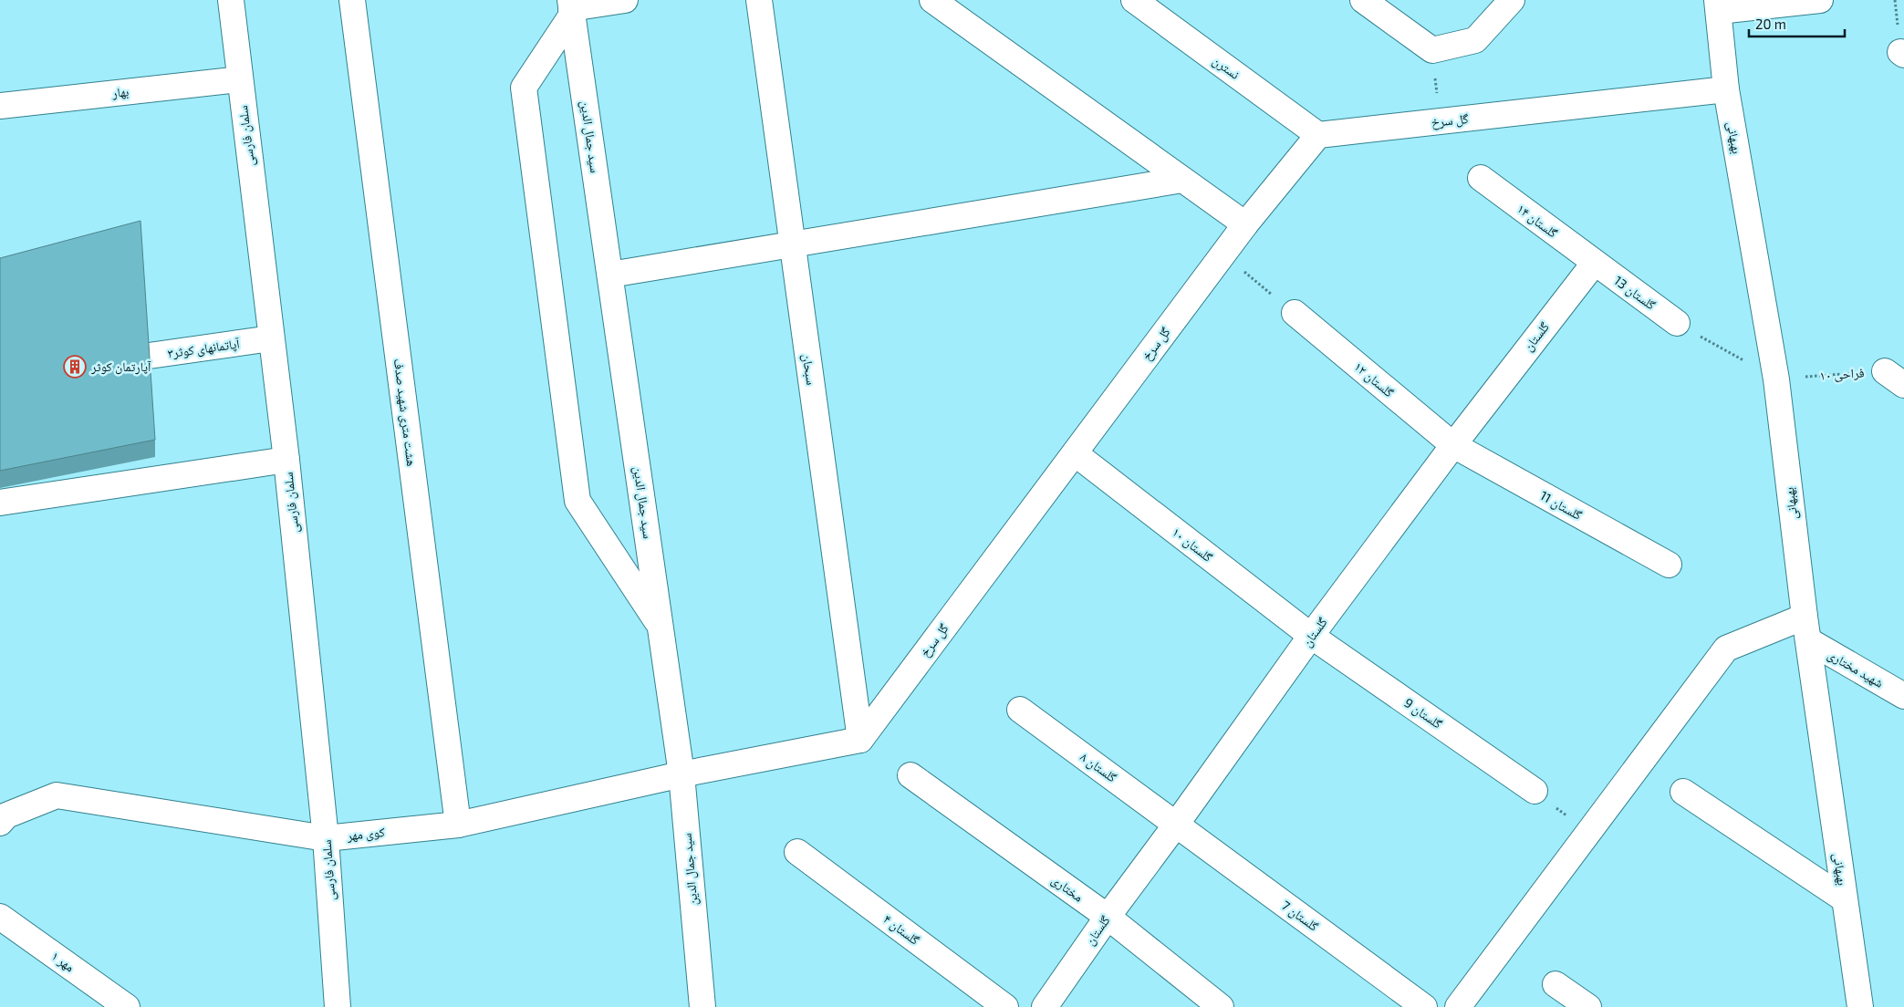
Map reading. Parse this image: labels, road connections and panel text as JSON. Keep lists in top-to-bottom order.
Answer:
{
  "streets": {
    "street": [
      "نسترن",
      "بهار",
      "گل سرخ",
      "سلمان فارسی",
      "سید جمال الدین",
      "بهبهانی",
      "گلستان ۱۴",
      "گلستان 13",
      "گلستان",
      "آپاتمانهای کوثر۳",
      "سبحان",
      "گلستان ۱۲",
      "هشت متری شهید صدف",
      "گلستان 11",
      "گلستان ۱۰",
      "شهید مختاری",
      "گلستان 9",
      "گلستان ۸",
      "کوی مهر",
      "مختاری",
      "گلستان 7",
      "گلستان ۴",
      "مهر ۱"
    ],
    "path": ["فراحی ۱۰"]
  },
  "crossings": [
    ["نسترن", "گل سرخ"],
    ["بهار", "سلمان فارسی"],
    ["گل سرخ", "بهبهانی"],
    ["گل سرخ", "سبحان"],
    ["گل سرخ", "گلستان ۱۰"],
    ["سلمان فارسی", "آپاتمانهای کوثر۳"],
    ["سلمان فارسی", "کوی مهر"],
    ["سید جمال الدین", "کوی مهر"],
    ["بهبهانی", "فراحی ۱۰"],
    ["بهبهانی", "شهید مختاری"],
    ["گلستان ۱۴", "گلستان 13"],
    ["گلستان ۱۴", "گلستان"],
    ["گلستان 13", "گلستان"],
    ["گلستان", "گلستان ۱۲"],
    ["گلستان", "گلستان 11"],
    ["گلستان", "گلستان ۱۰"],
    ["گلستان", "گلستان 9"],
    ["گلستان", "گلستان ۸"],
    ["گلستان", "مختاری"],
    ["گلستان", "گلستان 7"],
    ["گلستان ۱۲", "گلستان 11"],
    ["هشت متری شهید صدف", "کوی مهر"],
    ["گلستان ۱۰", "گلستان 9"],
    ["گلستان ۸", "گلستان 7"]
  ],
  "places": {
    "building": ["آپارتمان کوثر"]
  },
  "scale_bar": "20 m"
}
